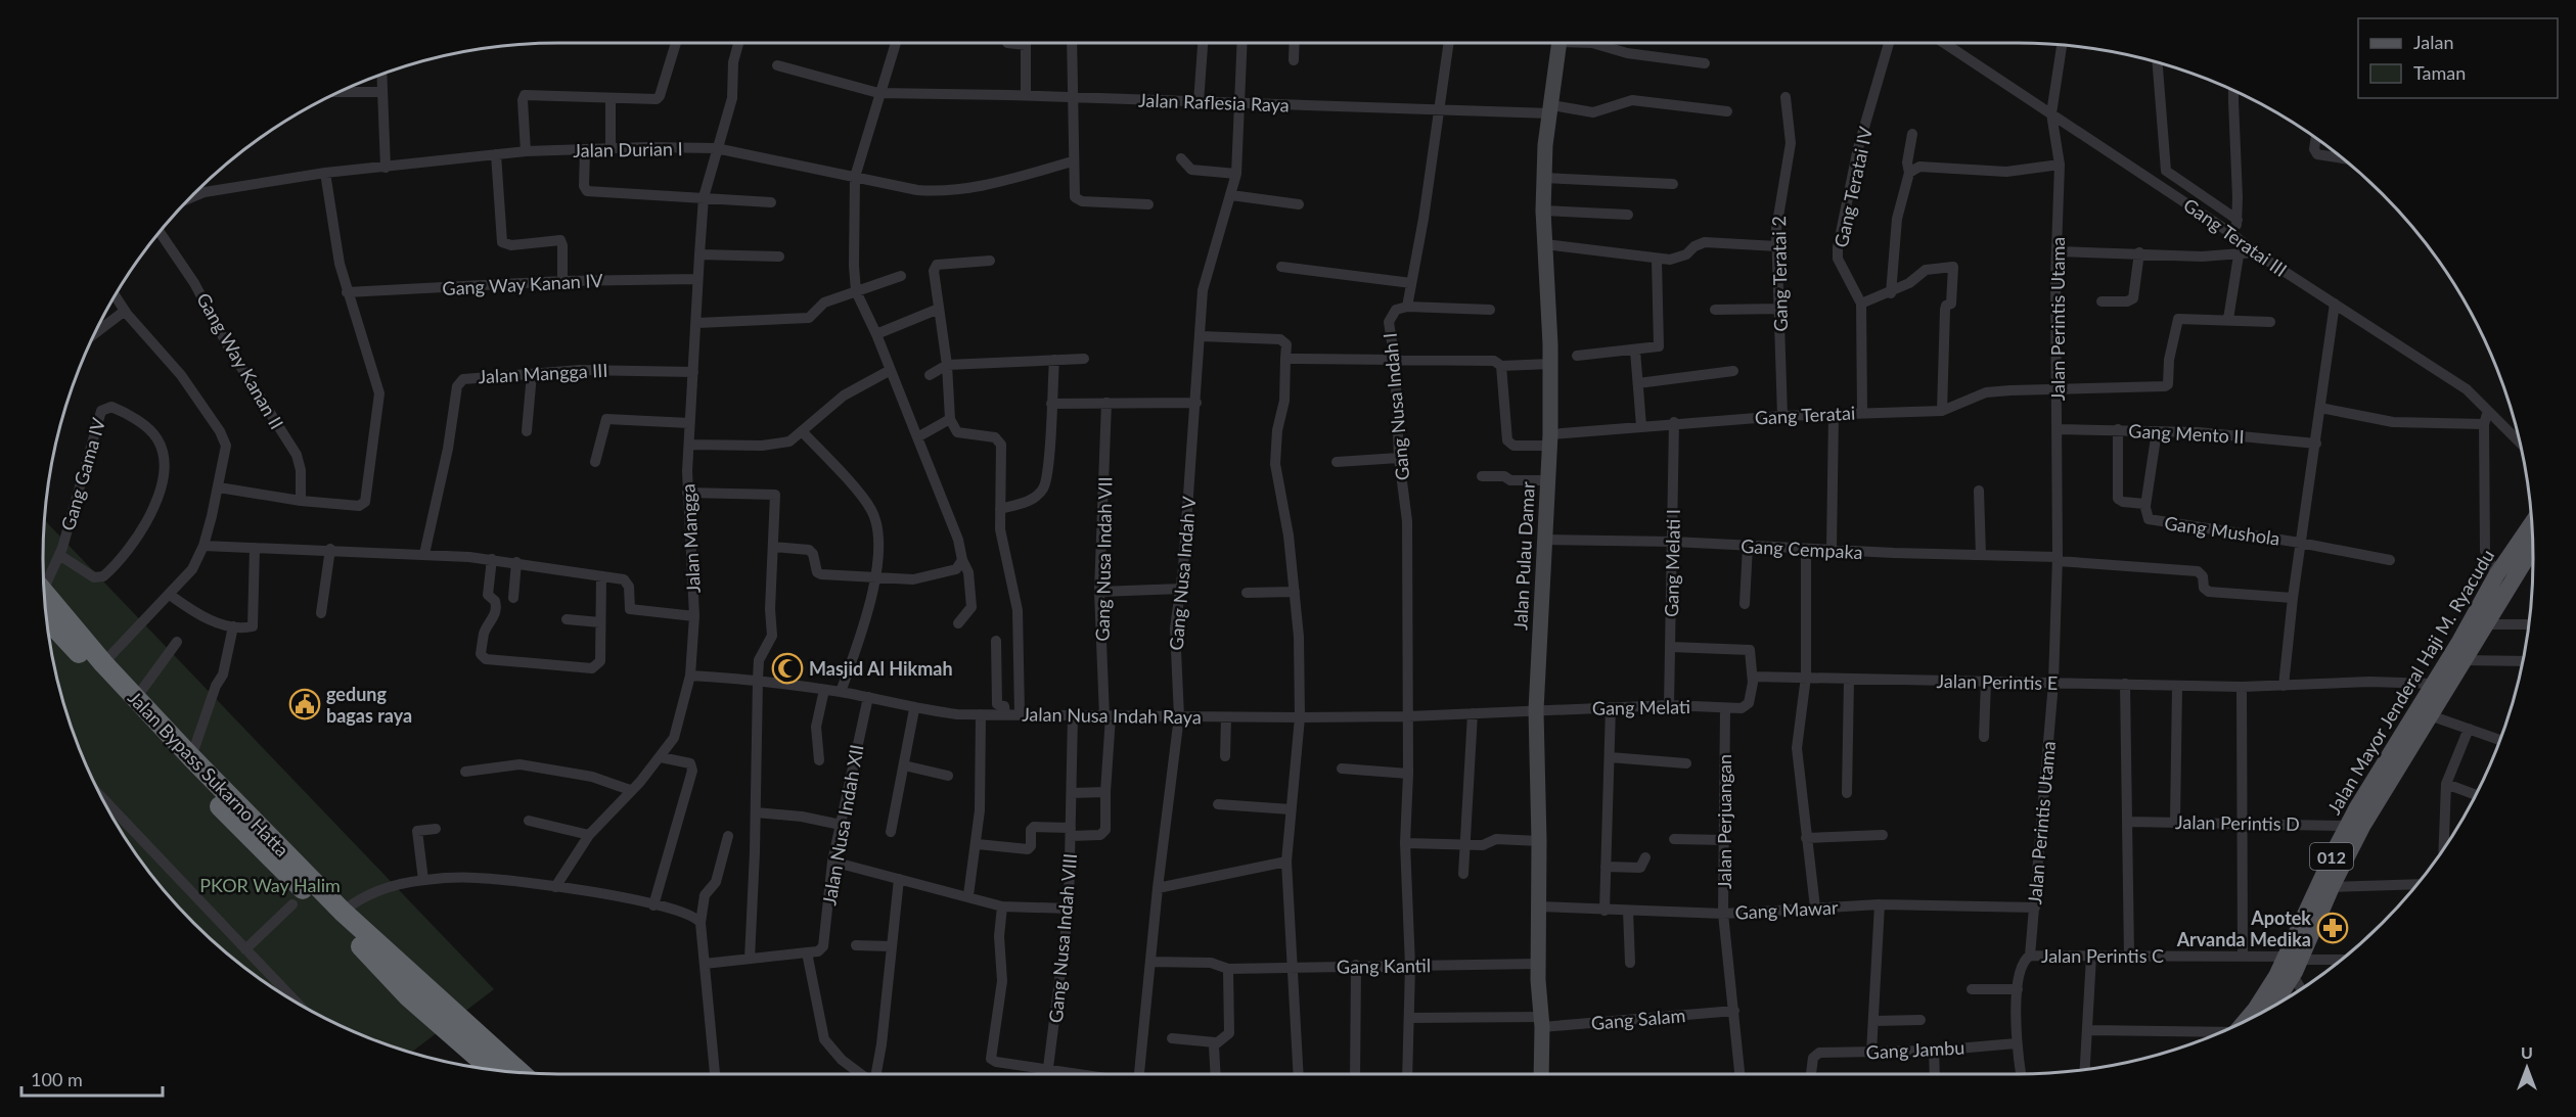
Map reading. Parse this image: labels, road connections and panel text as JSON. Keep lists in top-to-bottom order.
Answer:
{
  "streets": {
    "highway": ["Jalan Bypass Sukarno Hatta"],
    "main road": ["Jalan Mayor Jenderal Haji M. Ryacudu", "012"],
    "street": [
      "Jalan Raflesia Raya",
      "Jalan Durian I",
      "Gang Teratai IV",
      "Gang Teratai III",
      "Gang Teratai 2",
      "Gang Way Kanan IV",
      "Jalan Perintis Utama",
      "Gang Way Kanan II",
      "Jalan Mangga III",
      "Gang Nusa Indah I",
      "Gang Teratai",
      "Gang Mento II",
      "Gang Gama IV",
      "Gang Mushola",
      "Jalan Mangga",
      "Gang Cempaka",
      "Jalan Pulau Damar",
      "Gang Nusa Indah VII",
      "Gang Melati I",
      "Gang Nusa Indah V",
      "Jalan Perintis E",
      "Gang Melati",
      "Jalan Nusa Indah Raya",
      "Jalan Perjuangan",
      "Jalan Perintis D",
      "Jalan Nusa Indah XII",
      "Gang Mawar",
      "Gang Nusa Indah VIII",
      "Jalan Perintis C",
      "Gang Kantil",
      "Gang Salam",
      "Gang Jambu"
    ]
  },
  "crossings": [
    ["Jalan Raflesia Raya", "Gang Nusa Indah I"],
    ["Jalan Raflesia Raya", "Jalan Pulau Damar"],
    ["Jalan Raflesia Raya", "Gang Nusa Indah V"],
    ["Jalan Durian I", "Jalan Mangga"],
    ["Gang Teratai IV", "Gang Teratai"],
    ["Gang Teratai III", "Jalan Perintis Utama"],
    ["Gang Teratai 2", "Gang Teratai"],
    ["Gang Way Kanan IV", "Jalan Mangga"],
    ["Jalan Perintis Utama", "Gang Teratai"],
    ["Jalan Perintis Utama", "Gang Mento II"],
    ["Jalan Perintis Utama", "Gang Cempaka"],
    ["Jalan Perintis Utama", "Jalan Perintis E"],
    ["Jalan Perintis Utama", "Gang Mawar"],
    ["Jalan Perintis Utama", "Jalan Perintis C"],
    ["Jalan Perintis Utama", "Gang Jambu"],
    ["Jalan Mangga III", "Jalan Mangga"],
    ["Gang Nusa Indah I", "Jalan Nusa Indah Raya"],
    ["Gang Nusa Indah I", "Gang Kantil"],
    ["Gang Nusa Indah I", "Gang Salam"],
    ["Gang Teratai", "Jalan Pulau Damar"],
    ["Gang Teratai", "Gang Melati I"],
    ["Gang Mento II", "Gang Mushola"],
    ["Jalan Mangga", "Jalan Nusa Indah Raya"],
    ["Gang Cempaka", "Jalan Pulau Damar"],
    ["Gang Cempaka", "Gang Melati I"],
    ["Jalan Pulau Damar", "Gang Melati"],
    ["Jalan Pulau Damar", "Jalan Nusa Indah Raya"],
    ["Jalan Pulau Damar", "Gang Mawar"],
    ["Jalan Pulau Damar", "Gang Kantil"],
    ["Jalan Pulau Damar", "Gang Salam"],
    ["Gang Nusa Indah VII", "Jalan Nusa Indah Raya"],
    ["Gang Melati I", "Gang Melati"],
    ["Gang Nusa Indah V", "Jalan Nusa Indah Raya"],
    ["Gang Nusa Indah V", "Gang Kantil"],
    ["Jalan Perintis E", "Jalan Mayor Jenderal Haji M. Ryacudu"],
    ["Jalan Perintis E", "Gang Melati"],
    ["Jalan Mayor Jenderal Haji M. Ryacudu", "Jalan Perintis D"],
    ["Jalan Mayor Jenderal Haji M. Ryacudu", "Jalan Perintis C"],
    ["Gang Melati", "Jalan Nusa Indah Raya"],
    ["Gang Melati", "Jalan Perjuangan"],
    ["Jalan Nusa Indah Raya", "Jalan Nusa Indah XII"],
    ["Jalan Nusa Indah Raya", "Gang Nusa Indah VIII"],
    ["Jalan Perjuangan", "Gang Mawar"],
    ["Jalan Perjuangan", "Gang Salam"]
  ],
  "parks": ["PKOR Way Halim"],
  "places": {
    "mosque": ["Masjid Al Hikmah"],
    "public building": ["gedung bagas raya"],
    "pharmacy": ["Apotek Arvanda Medika"]
  },
  "legend": ["Jalan", "Taman"],
  "scale_bar": "100 m",
  "north": "top"
}
